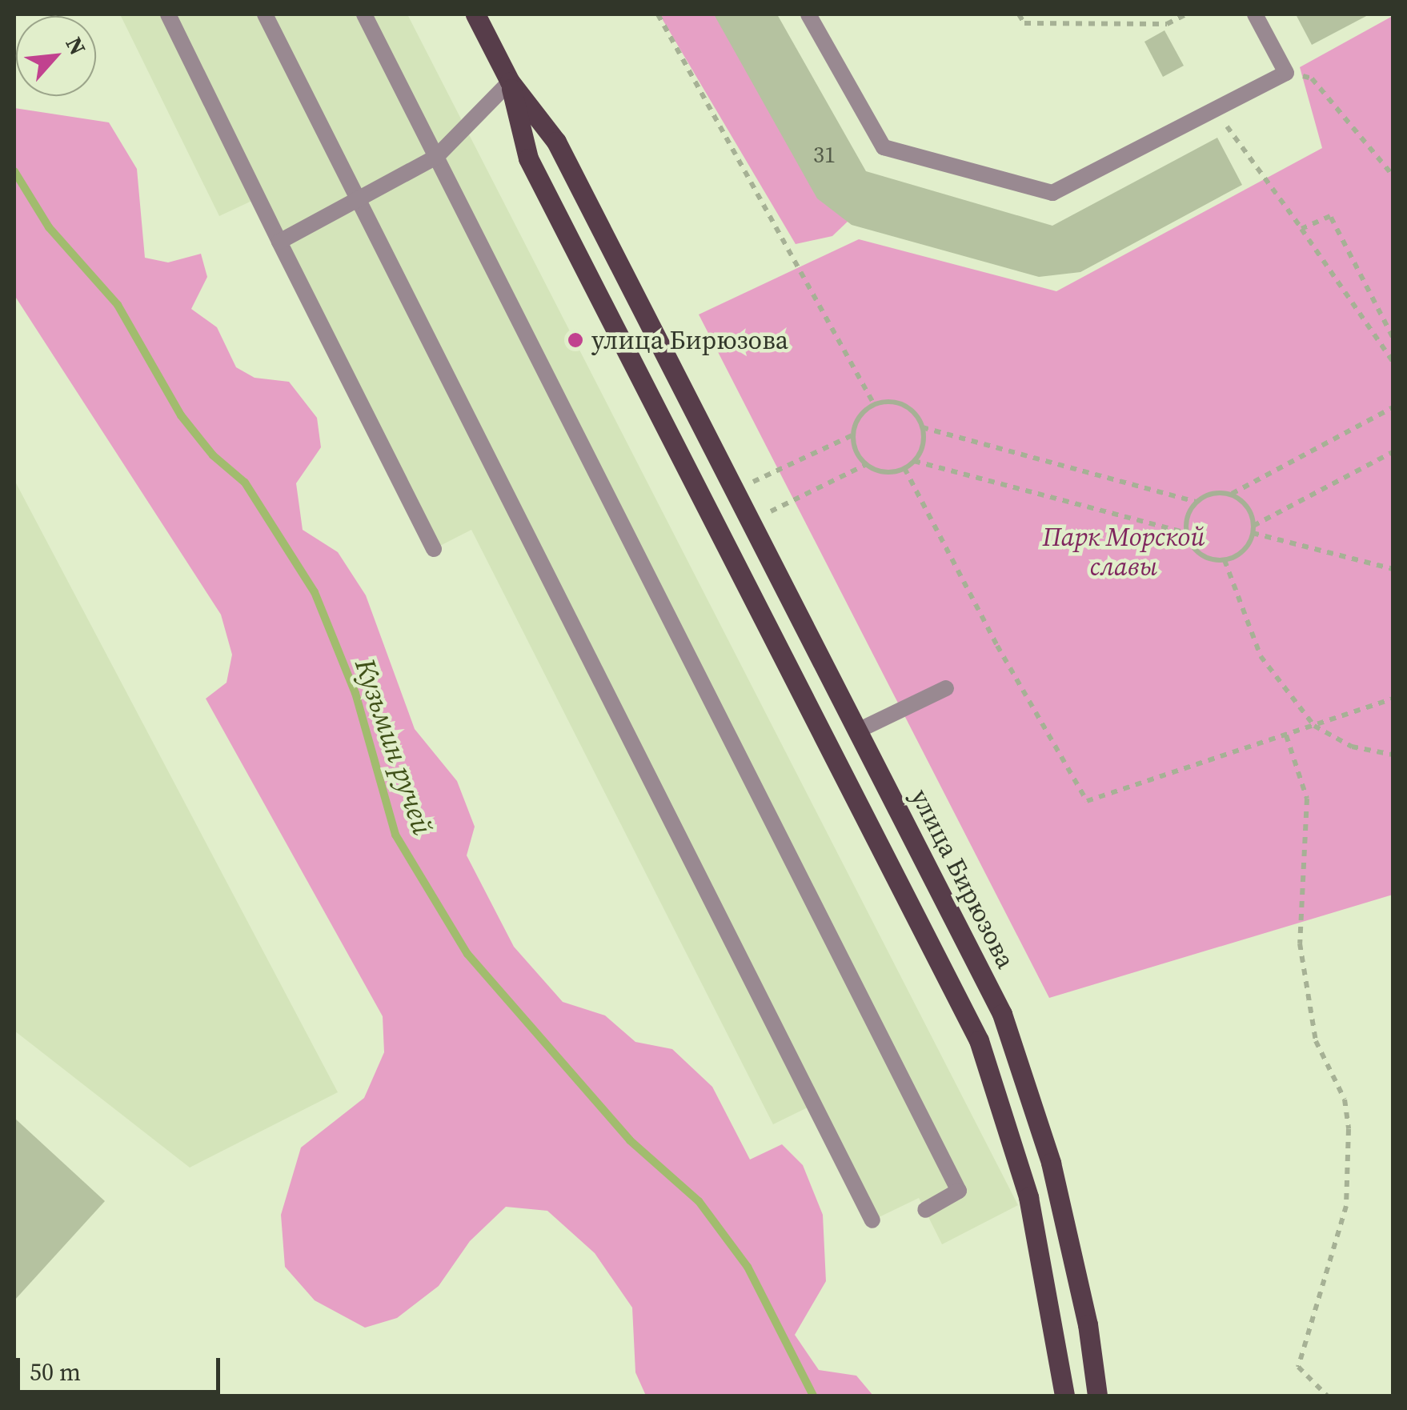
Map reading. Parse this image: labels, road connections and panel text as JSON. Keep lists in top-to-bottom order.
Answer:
{
  "streets": {
    "main road": ["улица Бирюзова"]
  },
  "water": ["Кузьмин ручей"],
  "parks": ["Парк Морской славы"],
  "places": ["улица Бирюзова"],
  "house_numbers": ["31"],
  "scale_bar": "50 m",
  "north": "top right"
}
